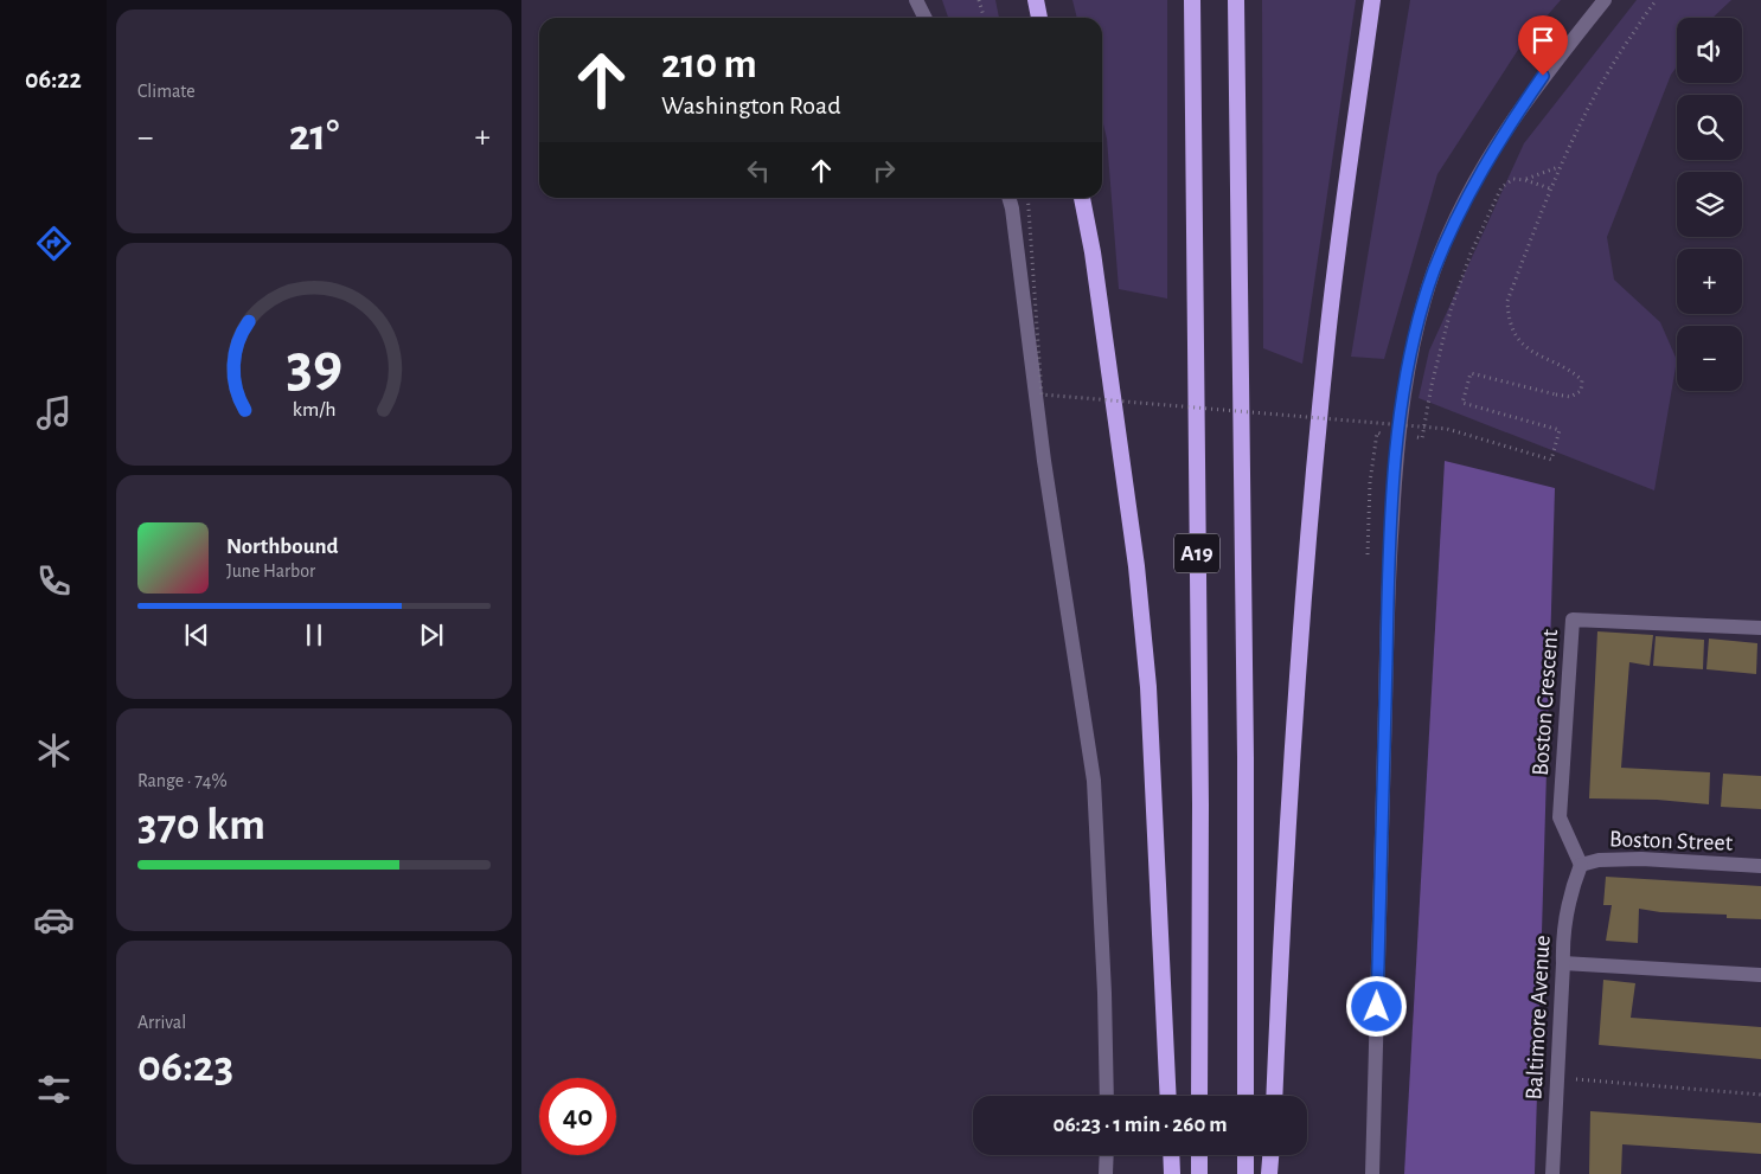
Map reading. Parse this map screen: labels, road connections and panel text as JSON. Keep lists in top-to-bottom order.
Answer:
{
  "streets": {
    "highway": ["A19"],
    "street": ["Boston Crescent", "Boston Street", "Baltimore Avenue"]
  },
  "crossings": [
    ["Boston Crescent", "Boston Street"],
    ["Boston Crescent", "Baltimore Avenue"],
    ["Boston Street", "Baltimore Avenue"]
  ],
  "page": {
    "tabs": "06:22",
    "tile": [
      "Climate",
      ["Range · 74%", "370 km"],
      ["Arrival", "06:23"]
    ],
    "map_buttons": ["+", "−"],
    "turn": ["210 m", "Washington Road"],
    "heat": ["−", "21°", "+"],
    "song": ["Northbound", "June Harbor"],
    "limit": "40",
    "trip": "06:23 · 1 min · 260 m",
    "gauge": ["39", "km/h"]
  }
}
